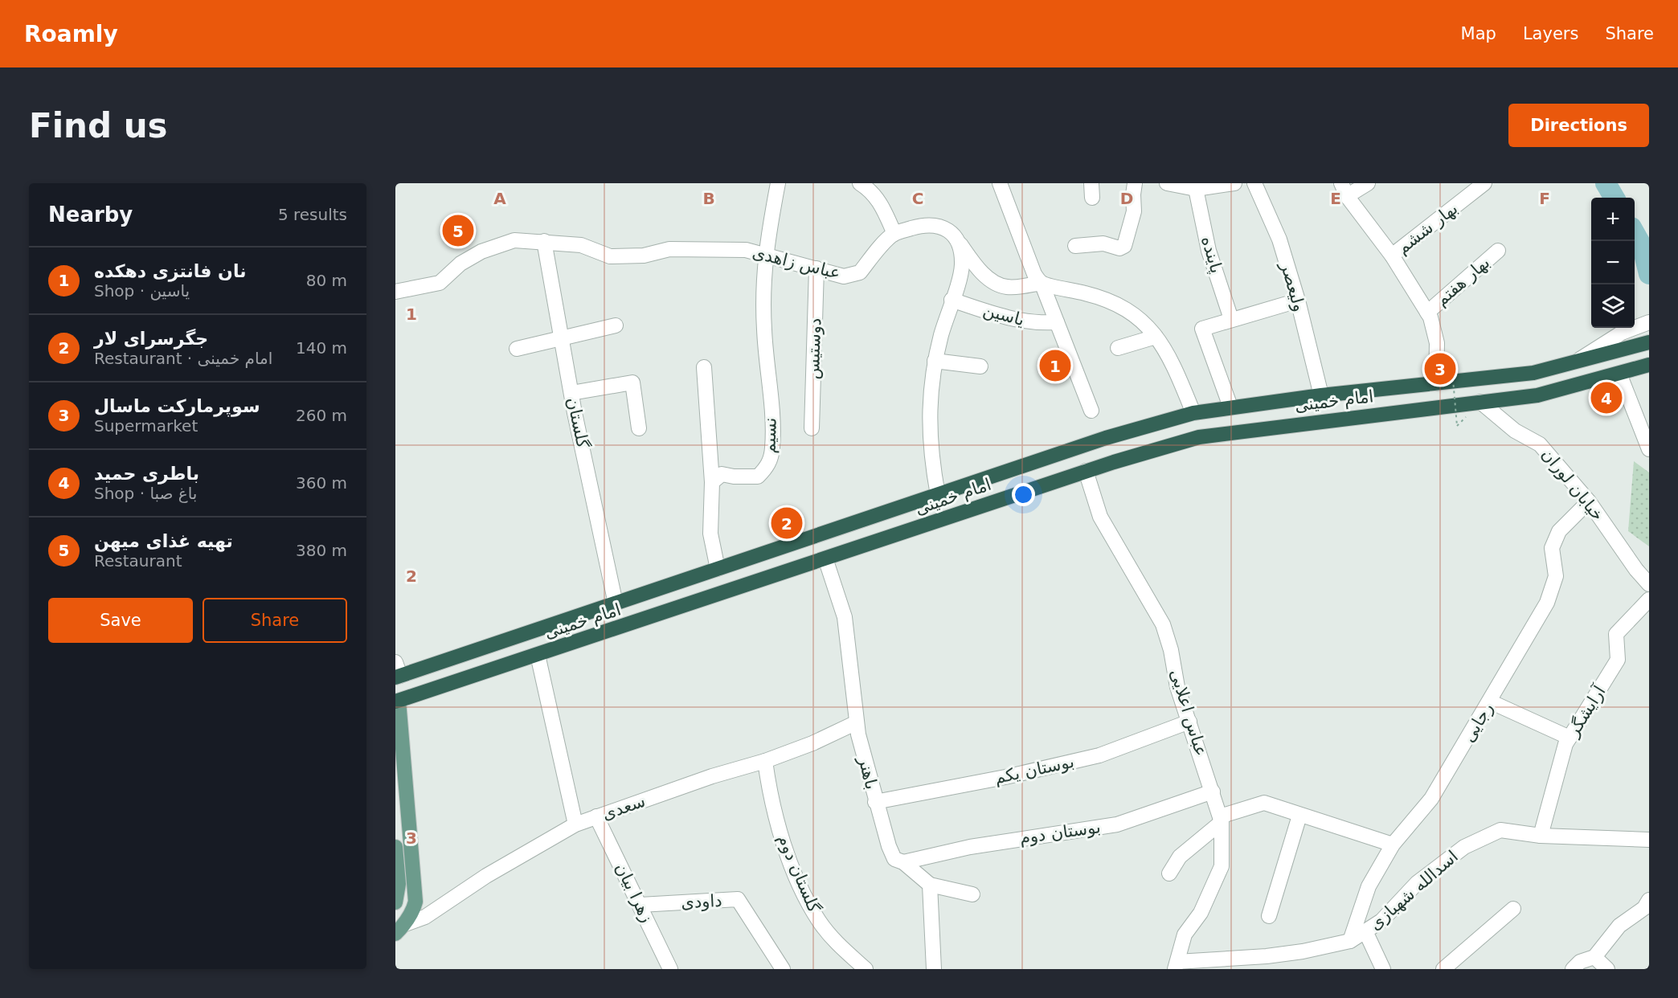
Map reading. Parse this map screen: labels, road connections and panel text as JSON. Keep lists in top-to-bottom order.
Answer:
{
  "streets": {
    "highway": ["امام خمینی"],
    "street": [
      "بهار ششم",
      "پاینده",
      "عباس زاهدی",
      "بهار هفتم",
      "ولیعصر",
      "یاسین",
      "دوستیس",
      "گلستان",
      "نسیم",
      "خیابان لوران",
      "آرایشگر",
      "عباس اعلایی",
      "رجایی",
      "بوستان یکم",
      "باهنر",
      "سعدی",
      "بوستان دوم",
      "گلستان دوم",
      "اسدالله شهبازی",
      "زهرا بیان",
      "داودی"
    ]
  },
  "crossings": [
    ["عباس زاهدی", "دوستیس"],
    ["عباس زاهدی", "گلستان"],
    ["عباس زاهدی", "نسیم"],
    ["ولیعصر", "امام خمینی"],
    ["امام خمینی", "گلستان"],
    ["امام خمینی", "خیابان لوران"],
    ["امام خمینی", "عباس اعلایی"],
    ["امام خمینی", "باهنر"],
    ["خیابان لوران", "رجایی"],
    ["آرایشگر", "اسدالله شهبازی"],
    ["عباس اعلایی", "بوستان یکم"],
    ["عباس اعلایی", "بوستان دوم"],
    ["عباس اعلایی", "اسدالله شهبازی"],
    ["رجایی", "اسدالله شهبازی"],
    ["بوستان یکم", "باهنر"],
    ["باهنر", "سعدی"],
    ["باهنر", "بوستان دوم"],
    ["سعدی", "گلستان دوم"],
    ["سعدی", "زهرا بیان"],
    ["زهرا بیان", "داودی"]
  ],
  "page": {
    "header": "Roamly",
    "nav": ["Map", "Layers", "Share"],
    "buttons": [
      "Directions",
      ["Save", "Share"]
    ],
    "title": "Find us",
    "heading": ["Nearby", "5 results"],
    "map_buttons": ["+", "−"],
    "pins": [
      "5",
      "1",
      "3",
      "4",
      "2"
    ],
    "list": [
      {
        "mark": "1",
        "name": "نان فانتزی دهکده",
        "note": "Shop · یاسین",
        "value": "80 m"
      },
      {
        "mark": "2",
        "name": "جگرسرای لار",
        "note": "Restaurant · امام خمینی",
        "value": "140 m"
      },
      {
        "mark": "3",
        "name": "سوپرمارکت ماسال",
        "note": "Supermarket",
        "value": "260 m"
      },
      {
        "mark": "4",
        "name": "باطری حمید",
        "note": "Shop · باغ صبا",
        "value": "360 m"
      },
      {
        "mark": "5",
        "name": "تهیه غذای میهن",
        "note": "Restaurant",
        "value": "380 m"
      }
    ]
  },
  "grid": {
    "columns": [
      "A",
      "B",
      "C",
      "D",
      "E",
      "F"
    ],
    "rows": ["1", "2", "3"]
  }
}
